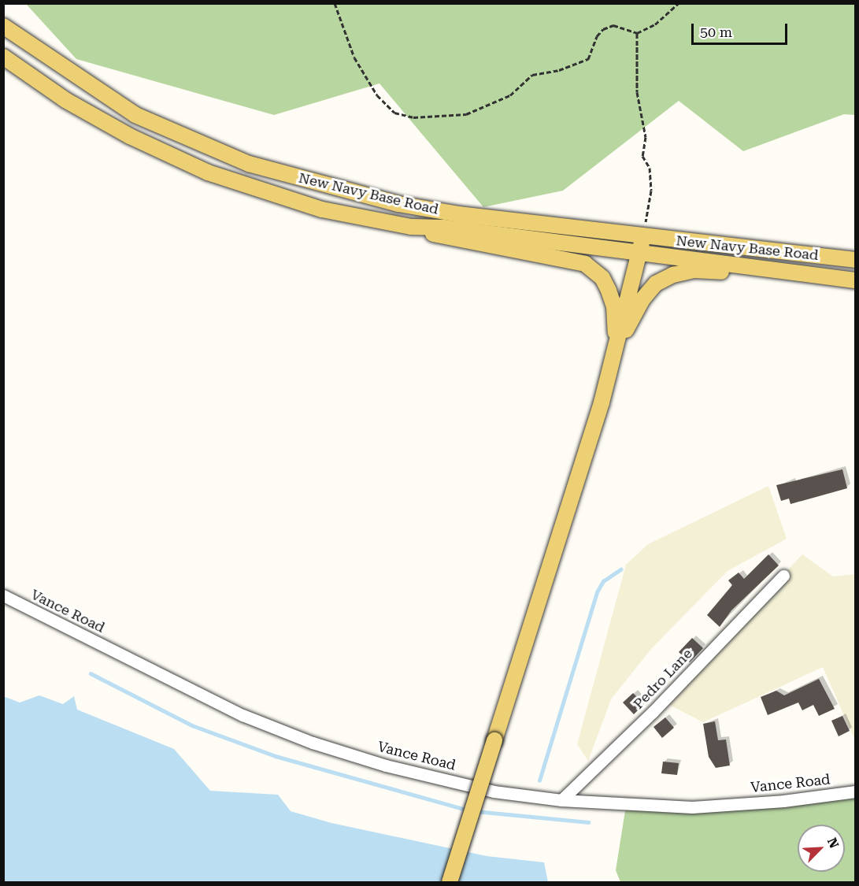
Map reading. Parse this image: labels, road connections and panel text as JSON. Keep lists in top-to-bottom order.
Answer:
{
  "streets": {
    "main road": ["New Navy Base Road"],
    "street": ["Vance Road", "Pedro Lane"]
  },
  "crossings": [
    ["Vance Road", "Pedro Lane"]
  ],
  "scale_bar": "50 m",
  "north": "top right"
}
